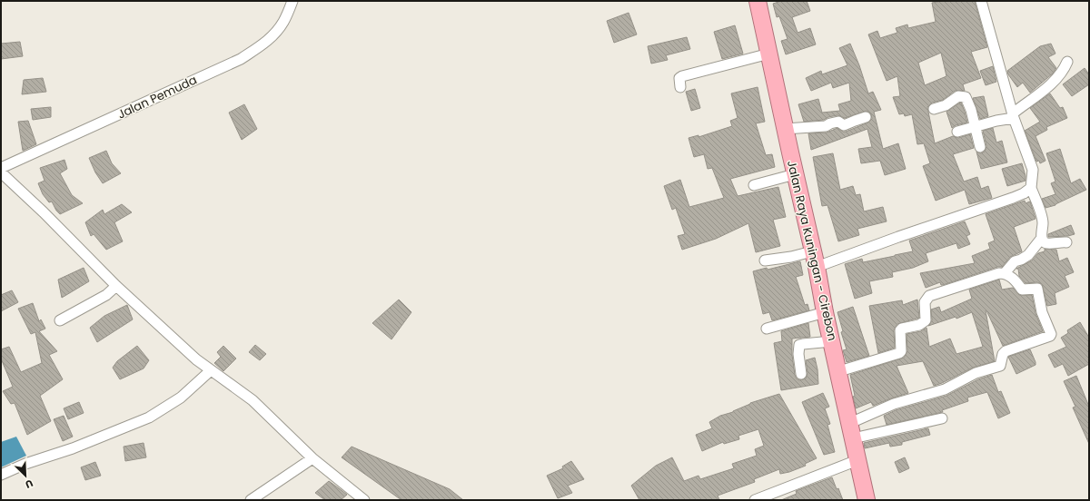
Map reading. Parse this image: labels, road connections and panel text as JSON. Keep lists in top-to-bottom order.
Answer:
{
  "streets": {
    "highway": ["Jalan Raya Kuningan - Cirebon"],
    "street": ["Jalan Pemuda"]
  },
  "north": "bottom right"
}
